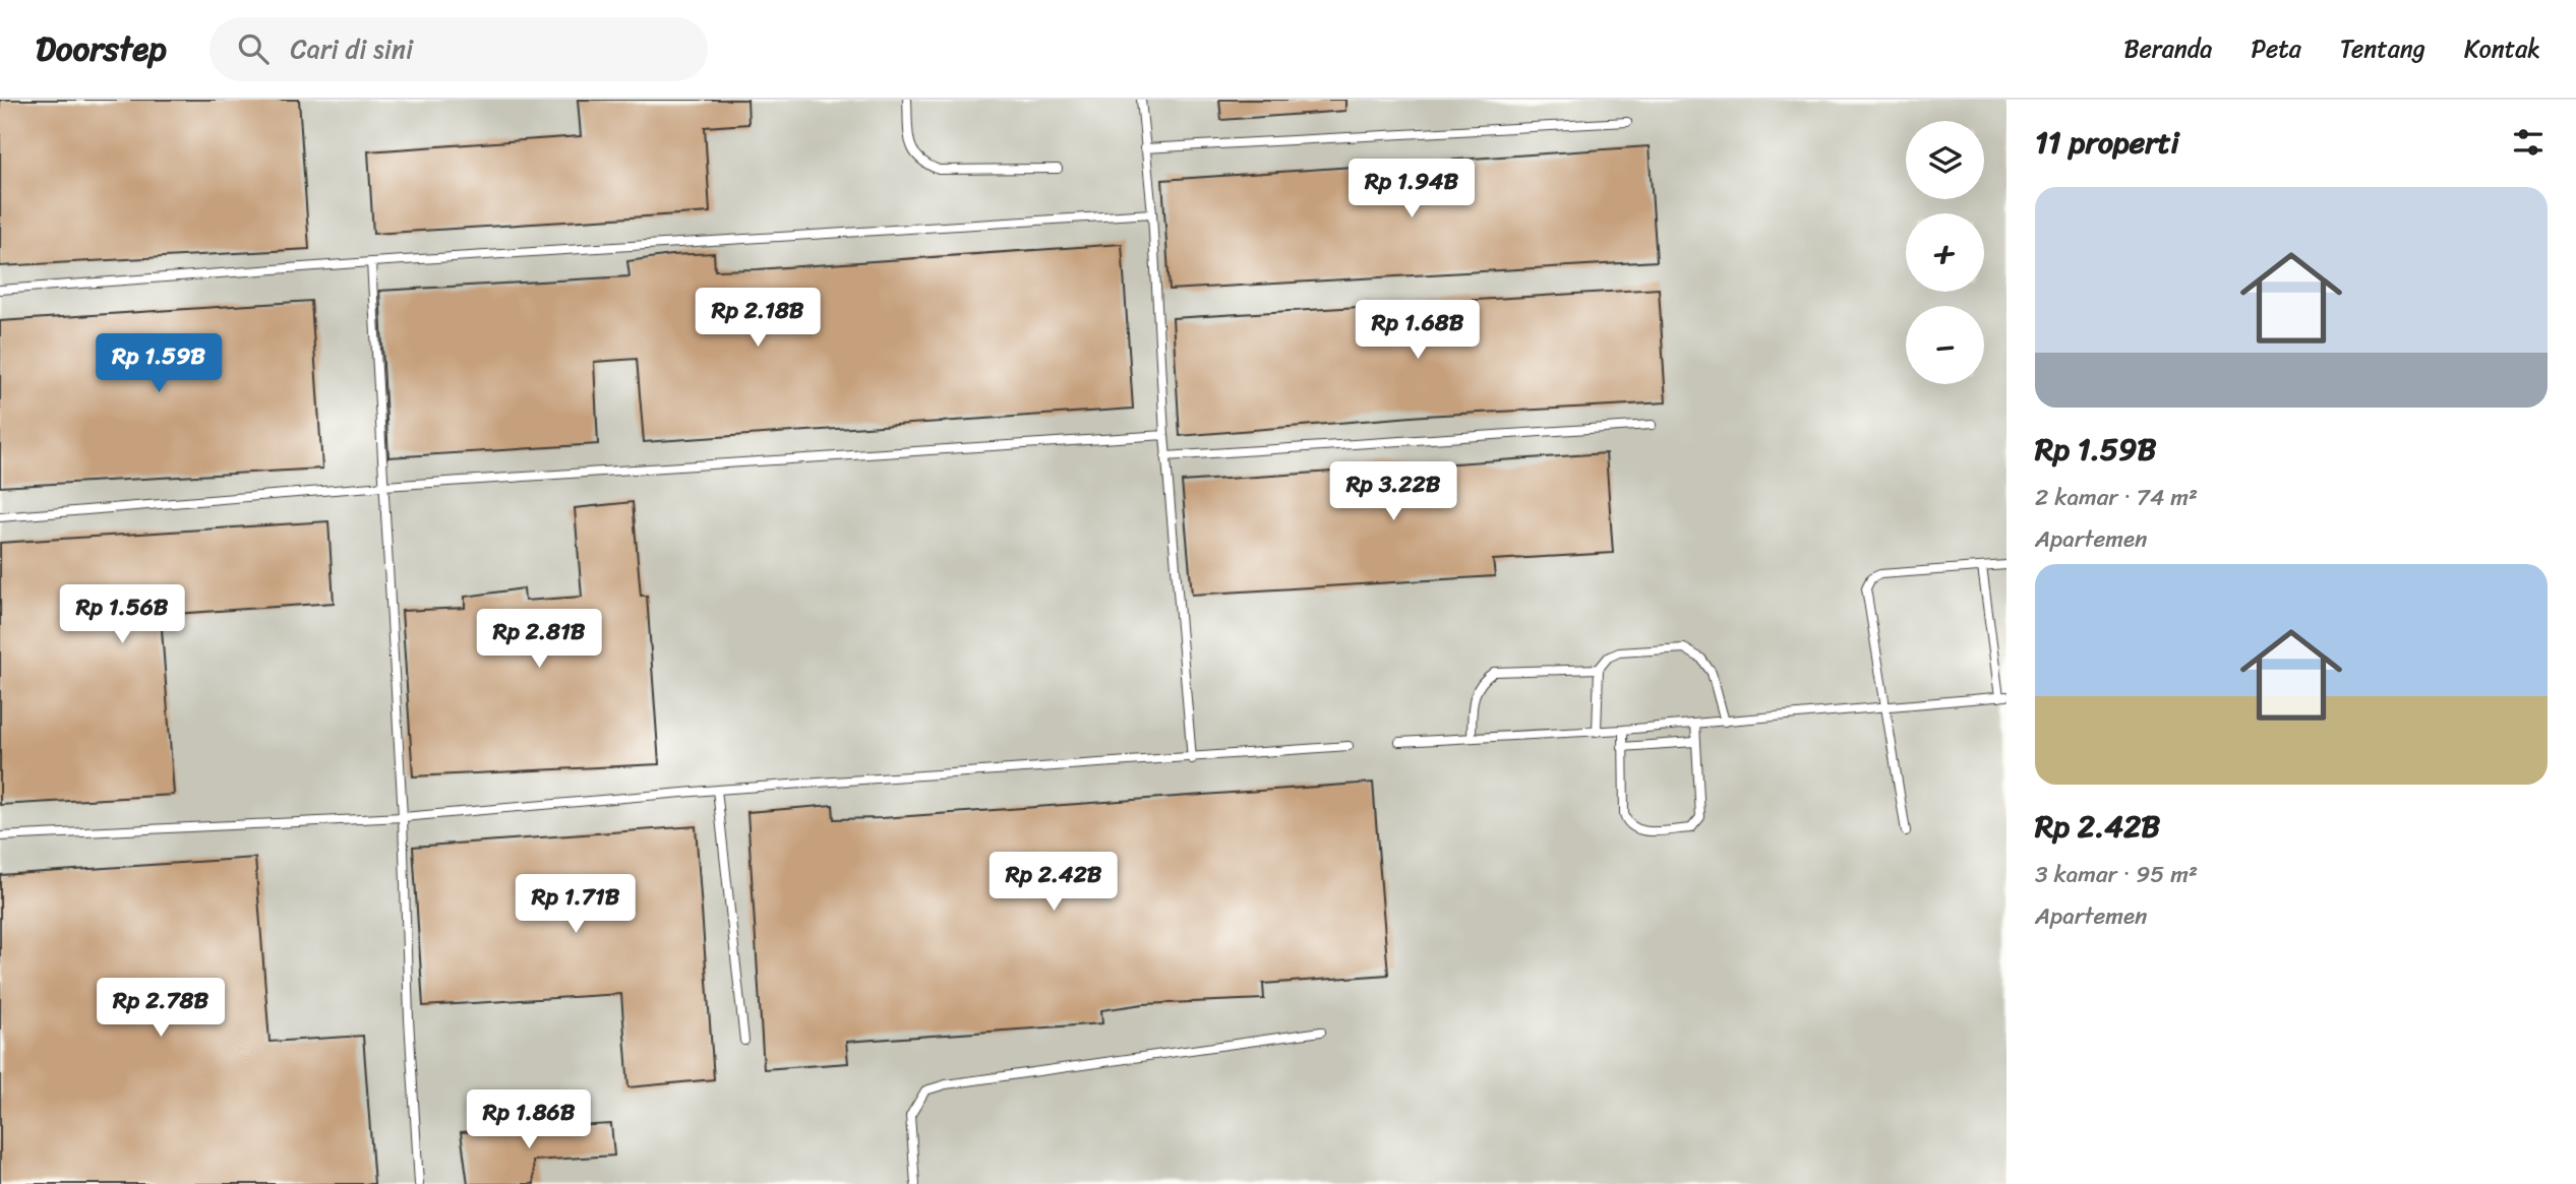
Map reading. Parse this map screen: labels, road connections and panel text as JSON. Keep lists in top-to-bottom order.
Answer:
{
  "page": {
    "header": "Doorstep",
    "search": "Cari di sini",
    "nav": [
      "Beranda",
      "Peta",
      "Tentang",
      "Kontak"
    ],
    "heading": "11 properti",
    "map_buttons": ["+", "−"],
    "price": [
      "Rp 1.94B",
      "Rp 2.18B",
      "Rp 1.68B",
      "Rp 1.59B",
      "Rp 3.22B",
      "Rp 1.56B",
      "Rp 2.81B",
      "Rp 2.42B",
      "Rp 1.71B",
      "Rp 2.78B",
      "Rp 1.86B"
    ],
    "list": [
      {
        "name": "Rp 1.59B",
        "note": "2 kamar · 74 m² · Apartemen"
      },
      {
        "name": "Rp 2.42B",
        "note": "3 kamar · 95 m² · Apartemen"
      }
    ]
  }
}
